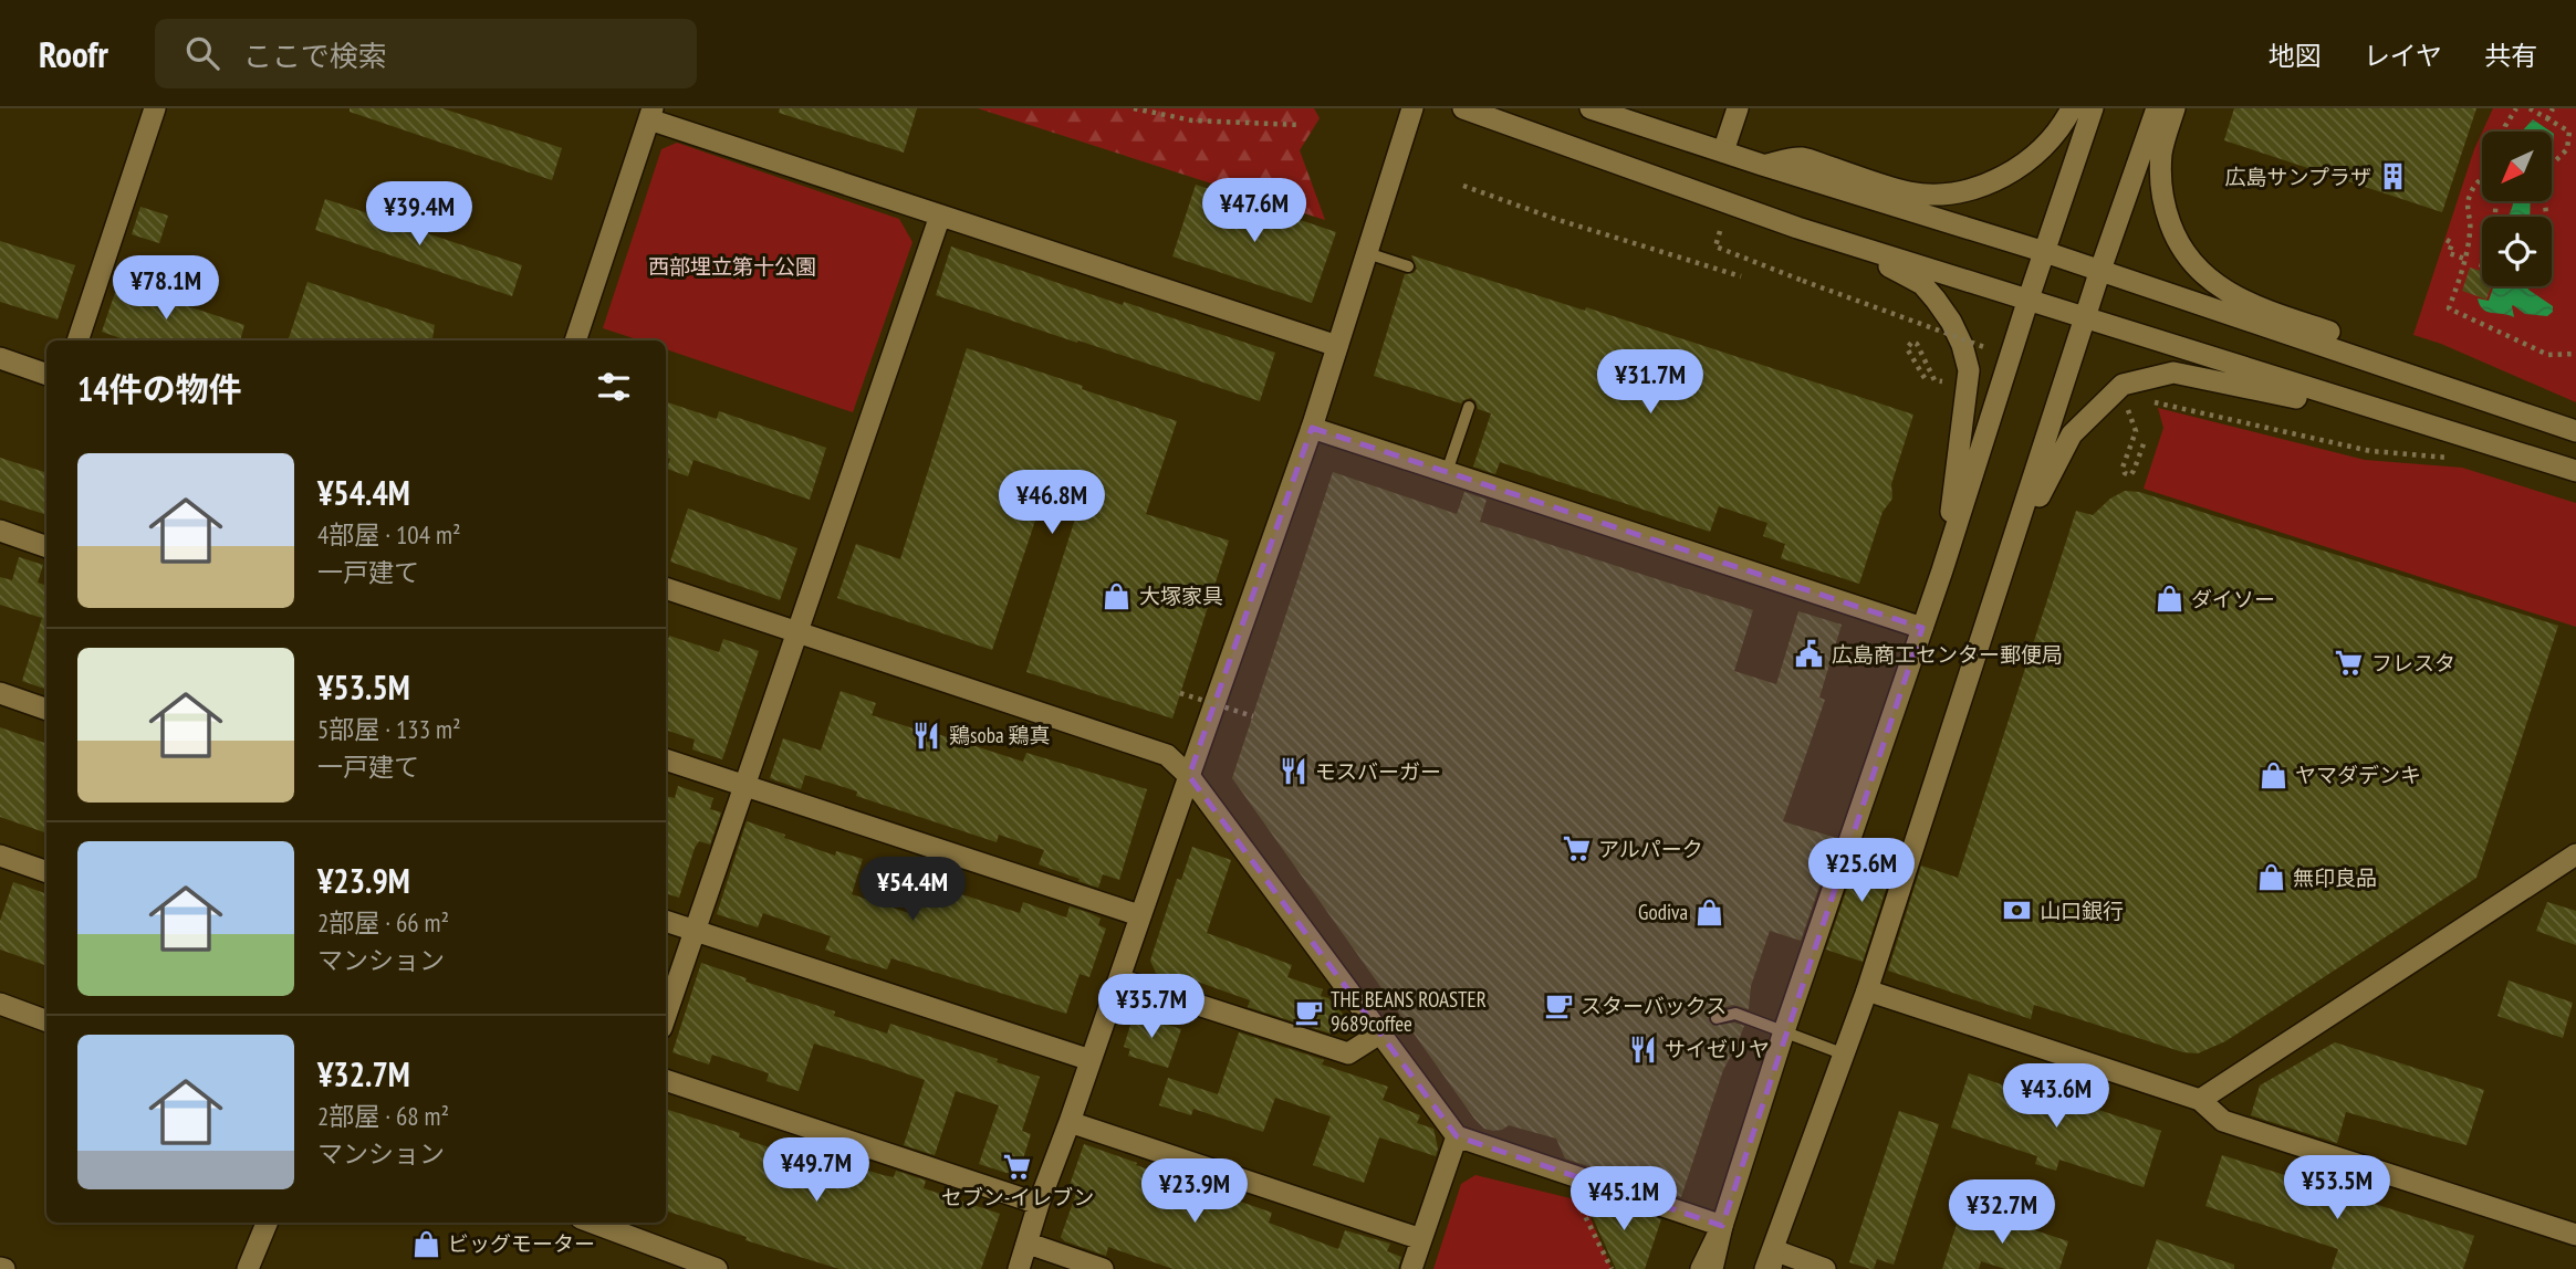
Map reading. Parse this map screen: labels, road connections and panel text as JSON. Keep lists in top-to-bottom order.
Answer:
{
  "parks": ["西部埋立第十公園"],
  "places": {
    "building": ["広島サンプラザ"],
    "shop": [
      "大塚家具",
      "ダイソー",
      "ヤマダデンキ",
      "無印良品",
      "Godiva",
      "ビッグモーター"
    ],
    "public building": ["広島商工センター郵便局"],
    "supermarket": ["フレスタ", "アルパーク", "セブン-イレブン"],
    "restaurant": ["鶏soba 鶏真", "モスバーガー", "サイゼリヤ"],
    "bank": ["山口銀行"],
    "cafe": ["スターバックス", "THE BEANS ROASTER 9689coffee"]
  },
  "north": "bottom left",
  "page": {
    "header": "Roofr",
    "search": "ここで検索",
    "nav": ["地図", "レイヤ", "共有"],
    "price": [
      "¥47.6M",
      "¥39.4M",
      "¥78.1M",
      "¥31.7M",
      "¥46.8M",
      "¥25.6M",
      "¥54.4M",
      "¥35.7M",
      "¥43.6M",
      "¥49.7M",
      "¥53.5M",
      "¥23.9M",
      "¥45.1M",
      "¥32.7M"
    ],
    "heading": "14件の物件",
    "list": [
      {
        "name": "¥54.4M",
        "note": "4部屋 · 104 m² · 一戸建て"
      },
      {
        "name": "¥53.5M",
        "note": "5部屋 · 133 m² · 一戸建て"
      },
      {
        "name": "¥23.9M",
        "note": "2部屋 · 66 m² · マンション"
      },
      {
        "name": "¥32.7M",
        "note": "2部屋 · 68 m² · マンション"
      }
    ]
  }
}
